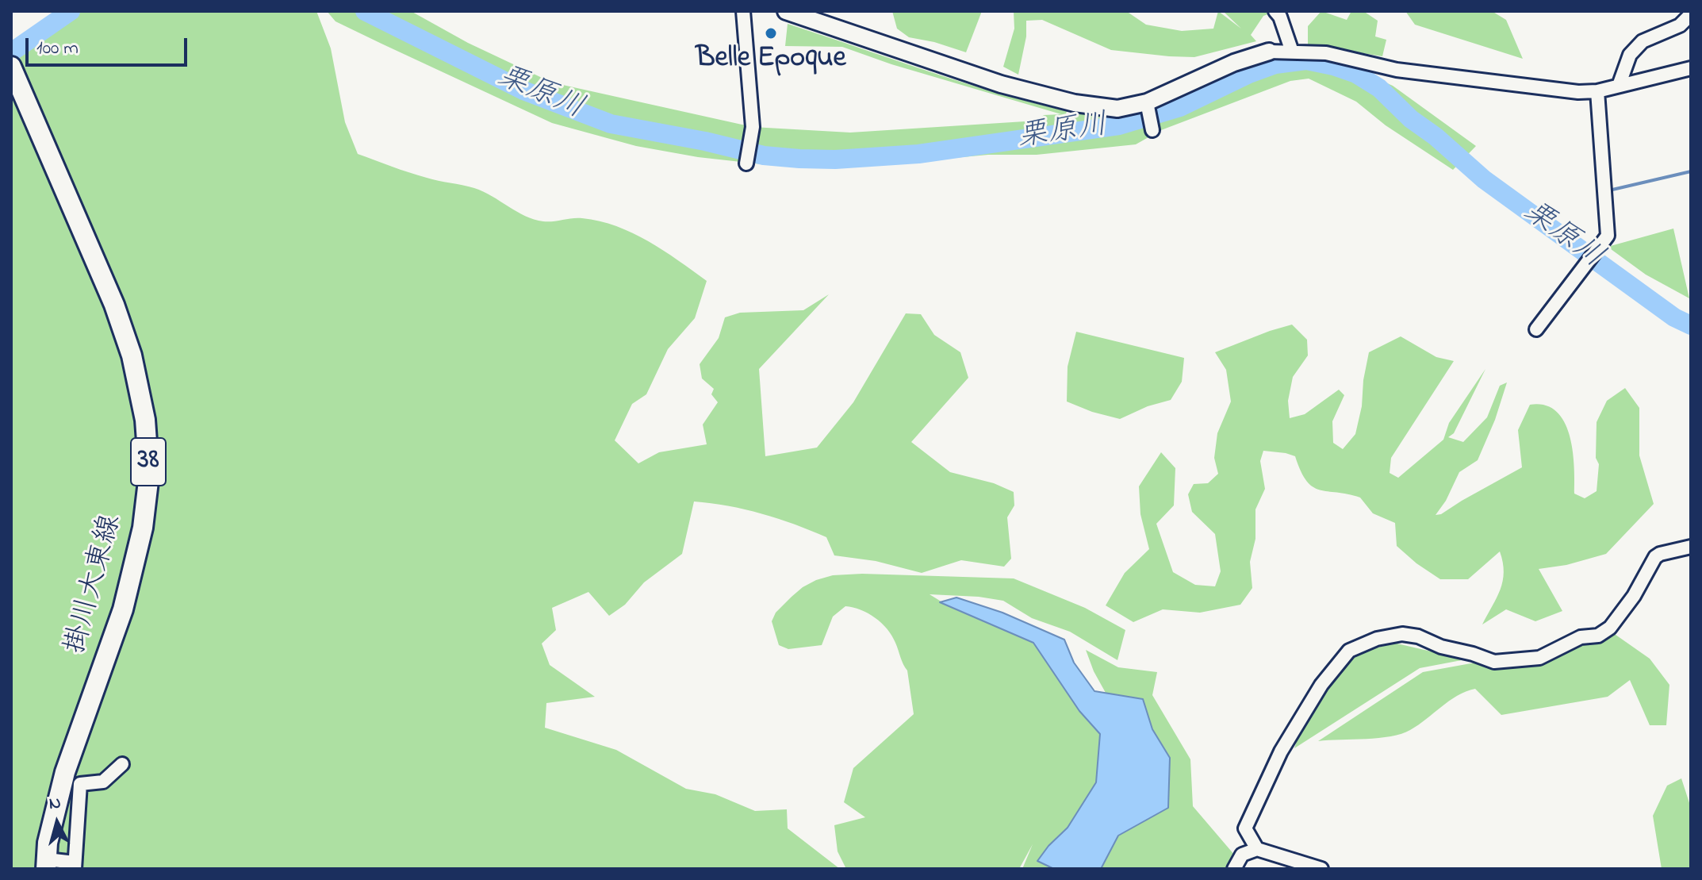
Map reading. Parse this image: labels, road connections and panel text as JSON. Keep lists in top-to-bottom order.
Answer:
{
  "streets": {
    "main road": ["38", "掛川大東線"]
  },
  "water": ["栗原川"],
  "places": ["Belle Epoque"],
  "scale_bar": "100 m",
  "north": "top"
}
